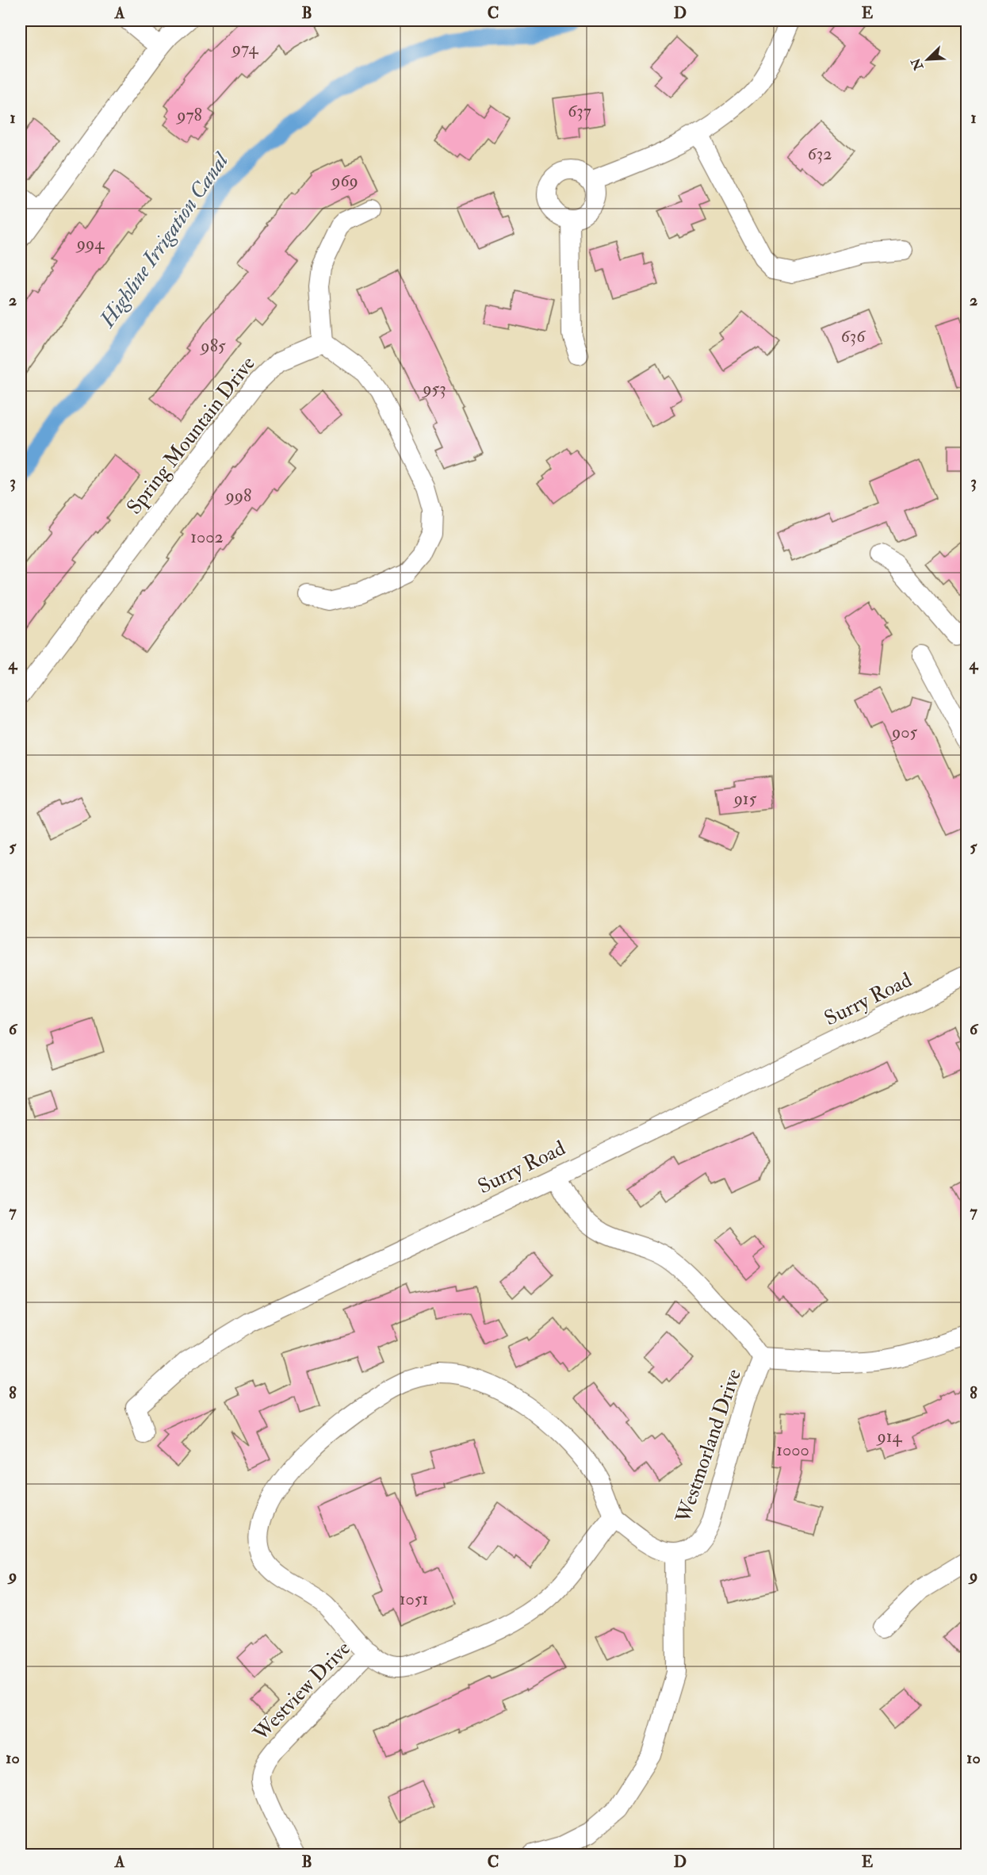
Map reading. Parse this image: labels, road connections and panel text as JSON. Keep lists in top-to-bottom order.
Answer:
{
  "streets": {
    "street": [
      "Spring Mountain Drive",
      "Surry Road",
      "Westmorland Drive",
      "Westview Drive"
    ]
  },
  "water": ["Highline Irrigation Canal"],
  "house_numbers": [
    "974",
    "637",
    "978",
    "632",
    "969",
    "994",
    "636",
    "985",
    "953",
    "998",
    "1002",
    "905",
    "915",
    "914",
    "1000",
    "1051"
  ],
  "north": "bottom left",
  "grid": {
    "columns": [
      "A",
      "B",
      "C",
      "D",
      "E"
    ],
    "rows": [
      "1",
      "2",
      "3",
      "4",
      "5",
      "6",
      "7",
      "8",
      "9",
      "10"
    ]
  }
}
